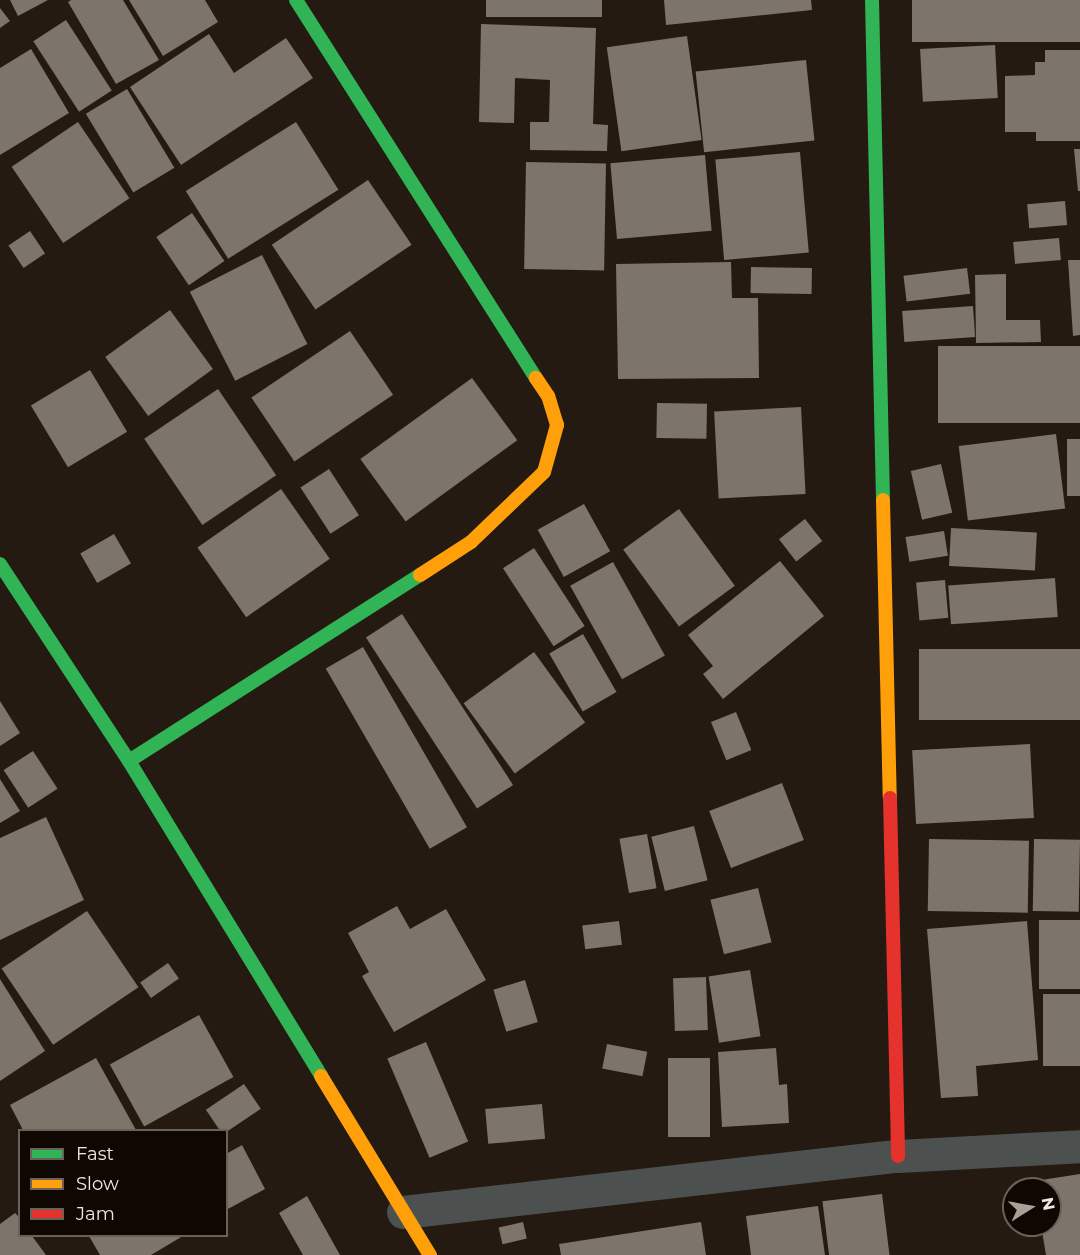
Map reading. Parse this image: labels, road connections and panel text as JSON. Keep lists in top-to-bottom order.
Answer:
{
  "legend": ["Fast", "Slow", "Jam"],
  "north": "right"
}
